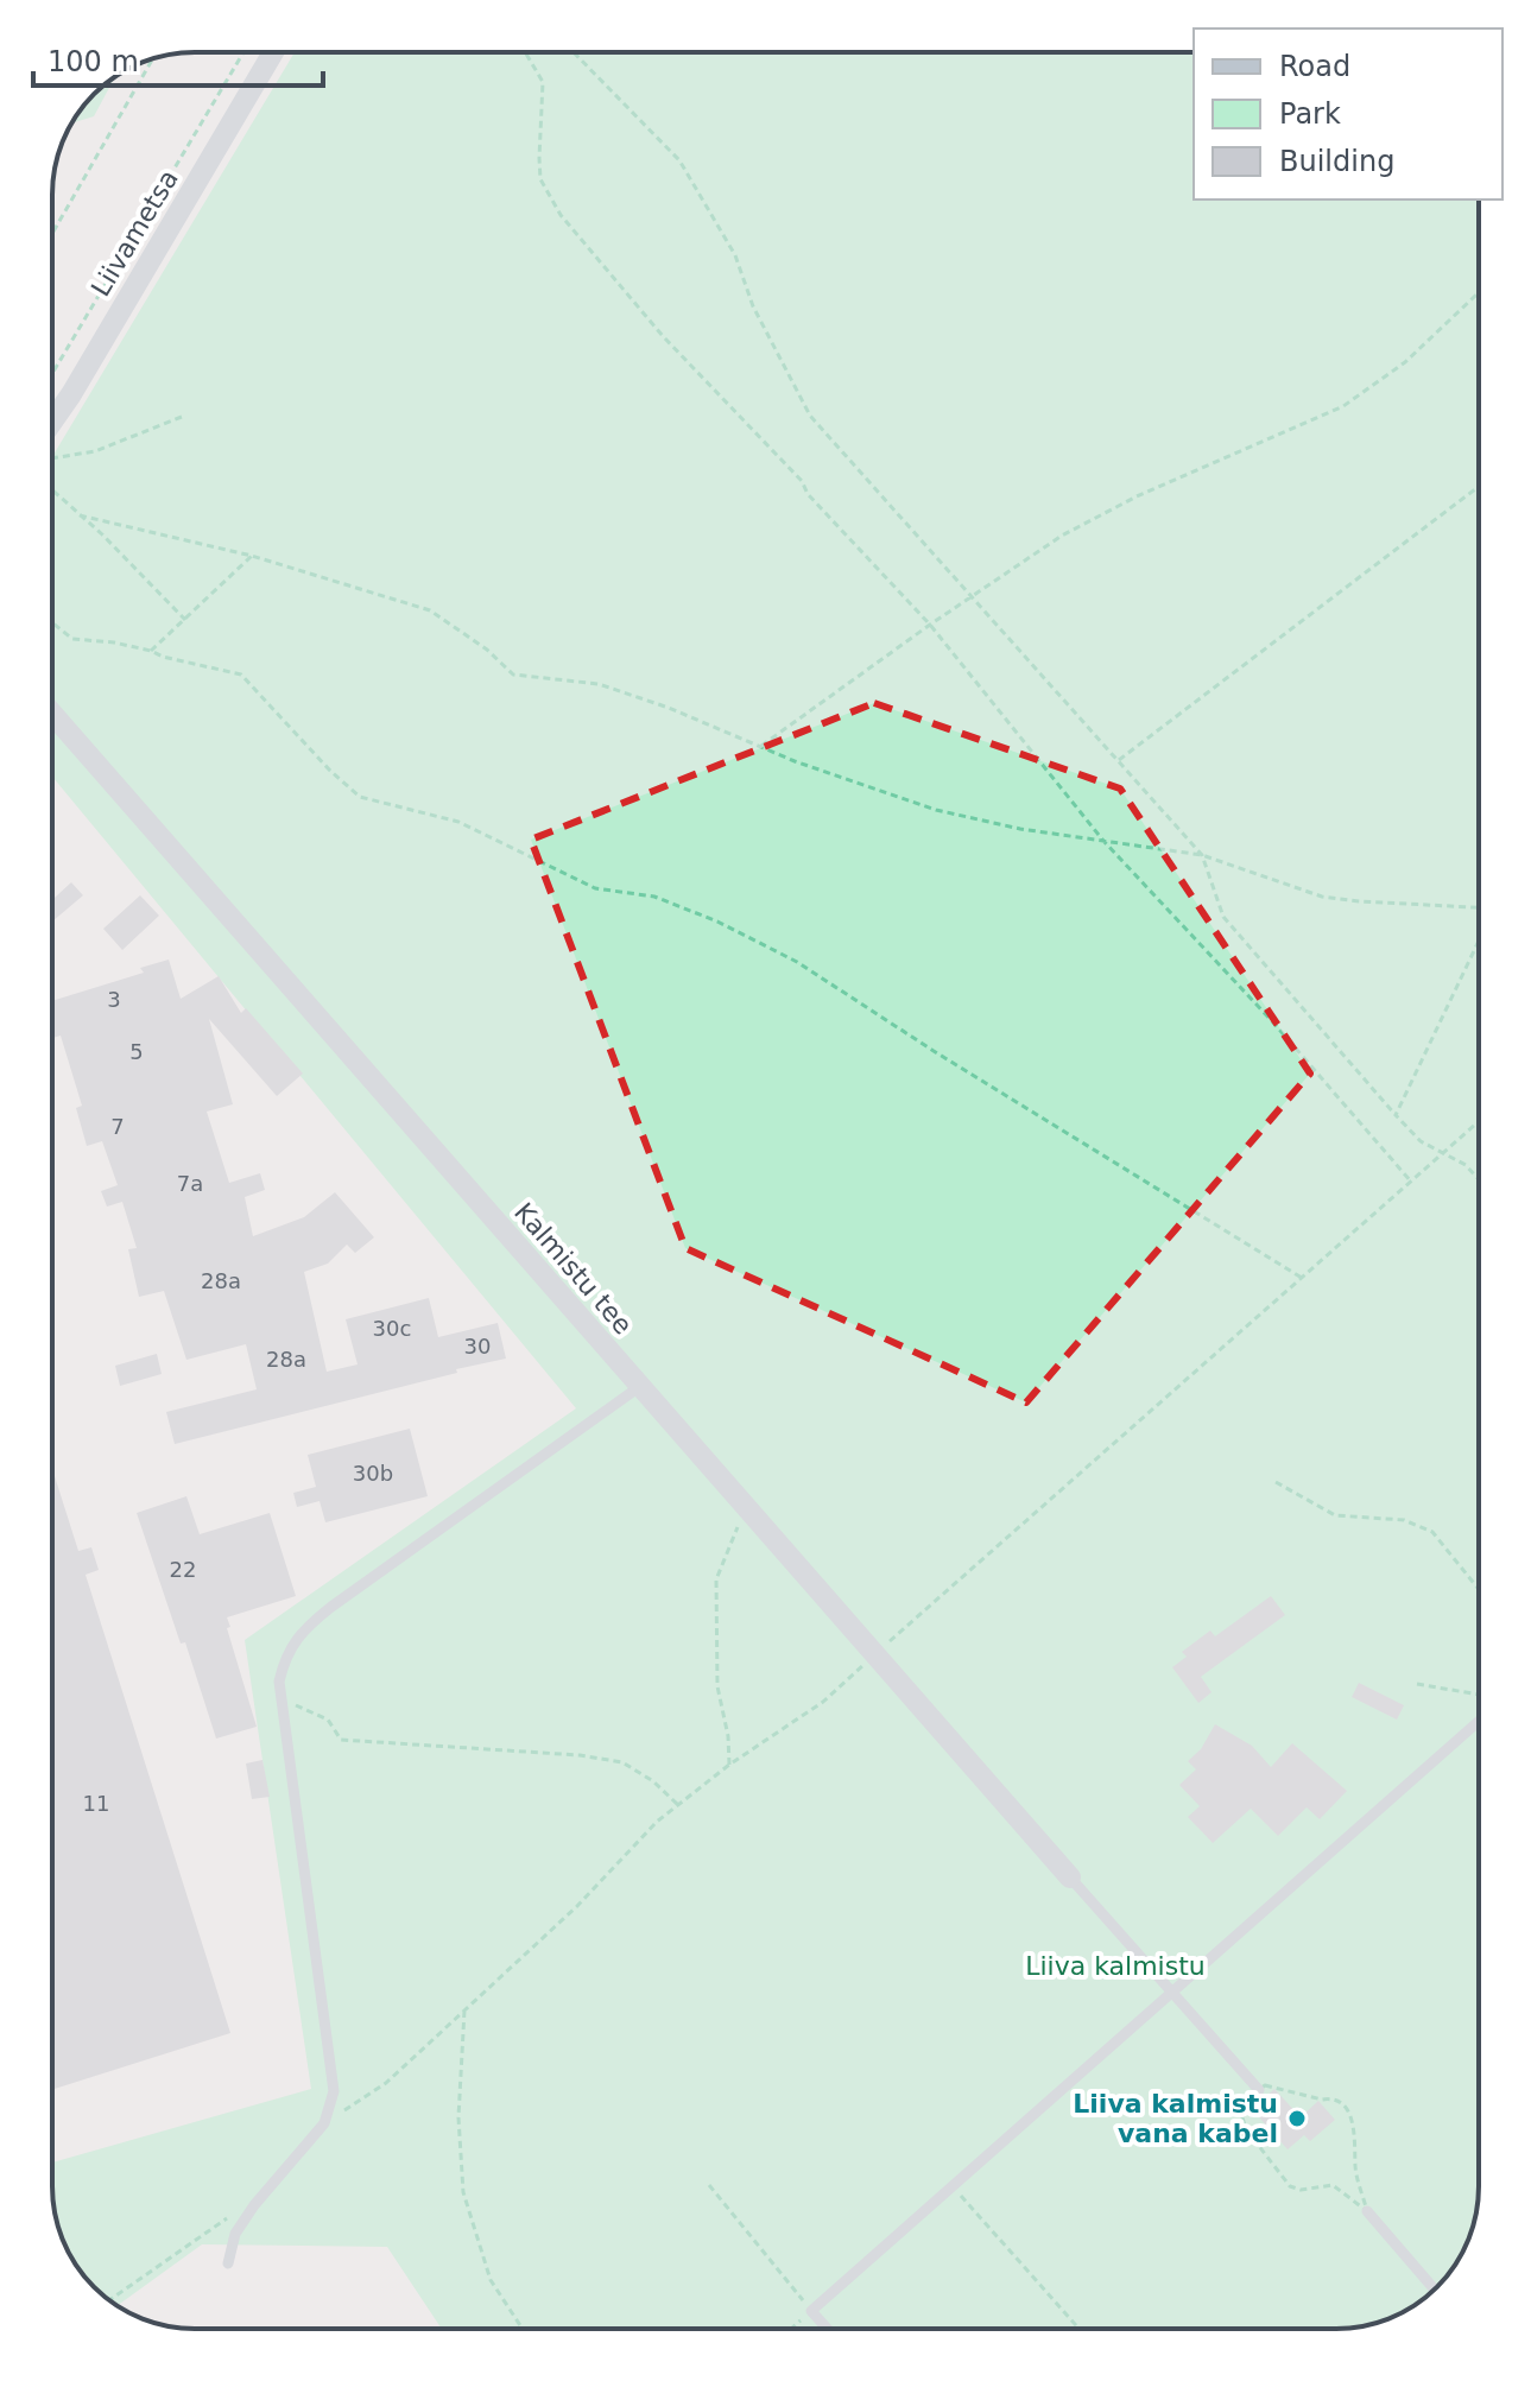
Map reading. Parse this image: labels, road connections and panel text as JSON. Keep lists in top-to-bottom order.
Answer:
{
  "streets": {
    "street": ["Liivametsa", "Kalmistu tee"]
  },
  "parks": ["Liiva kalmistu"],
  "places": ["Liiva kalmistu vana kabel"],
  "house_numbers": [
    "3",
    "5",
    "7",
    "7a",
    "28a",
    "30c",
    "30",
    "28a",
    "30b",
    "22",
    "11"
  ],
  "legend": ["Road", "Park", "Building"],
  "scale_bar": "100 m"
}
